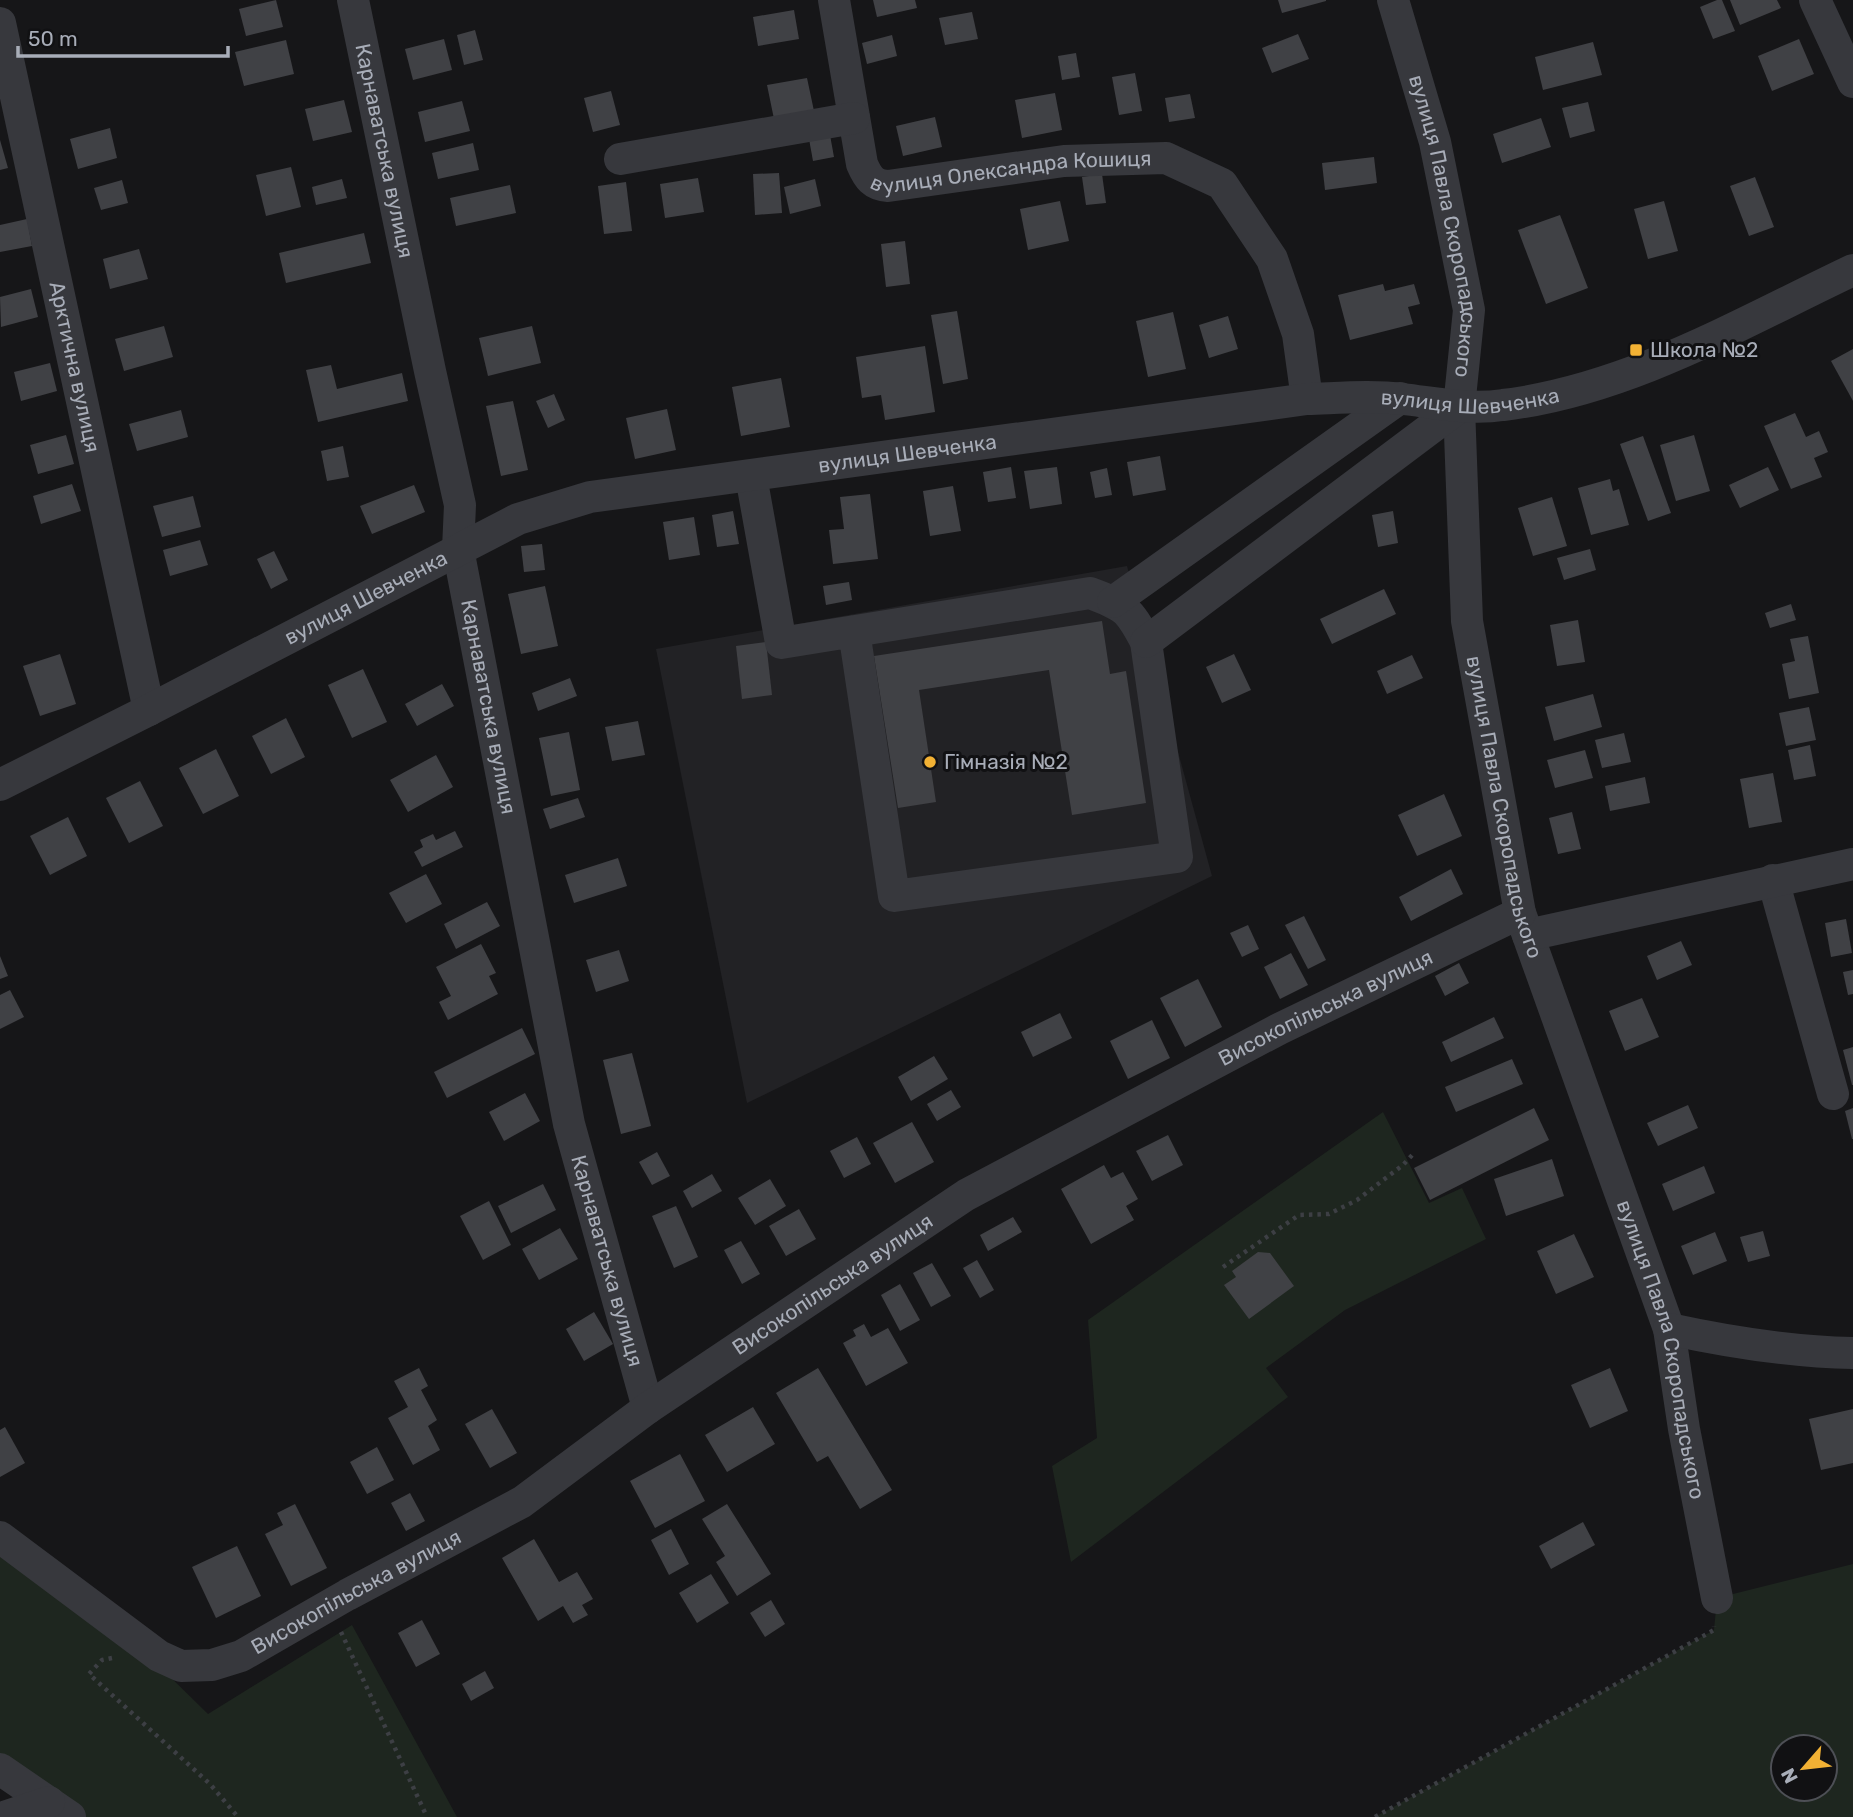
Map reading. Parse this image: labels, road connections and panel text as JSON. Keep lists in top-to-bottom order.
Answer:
{
  "streets": {
    "street": [
      "Карнаватська вулиця",
      "вулиця Олександра Кошиця",
      "вулиця Павла Скоропадського",
      "Арктична вулиця",
      "вулиця Шевченка",
      "Високопільська вулиця"
    ]
  },
  "crossings": [
    ["Карнаватська вулиця", "вулиця Шевченка"],
    ["Карнаватська вулиця", "Високопільська вулиця"],
    ["вулиця Олександра Кошиця", "вулиця Шевченка"],
    ["вулиця Павла Скоропадського", "вулиця Шевченка"],
    ["вулиця Павла Скоропадського", "Високопільська вулиця"],
    ["Арктична вулиця", "вулиця Шевченка"]
  ],
  "places": {
    "transit": ["Школа №2"],
    "other": ["Гімназія №2"]
  },
  "scale_bar": "50 m",
  "north": "bottom left"
}
